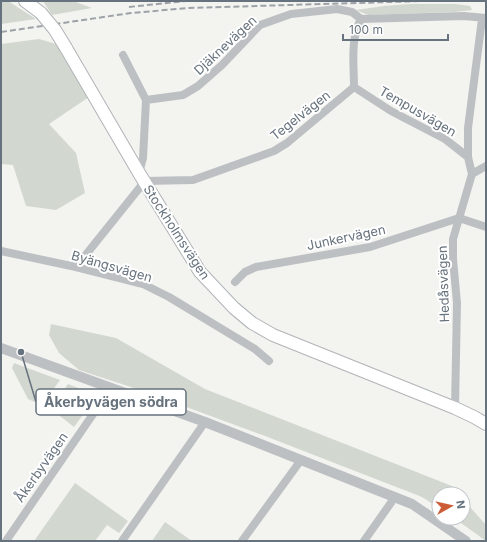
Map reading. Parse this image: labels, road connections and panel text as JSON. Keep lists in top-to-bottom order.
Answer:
{
  "streets": {
    "main road": ["Stockholmsvägen"],
    "street": [
      "Djäknevägen",
      "Tempusvägen",
      "Tegelvägen",
      "Junkervägen",
      "Byängsvägen",
      "Hedåsvägen",
      "Åkerbyvägen"
    ]
  },
  "crossings": [
    ["Djäknevägen", "Hedåsvägen"],
    ["Tempusvägen", "Tegelvägen"],
    ["Tempusvägen", "Hedåsvägen"],
    ["Tegelvägen", "Stockholmsvägen"],
    ["Stockholmsvägen", "Hedåsvägen"],
    ["Junkervägen", "Hedåsvägen"]
  ],
  "places": ["Åkerbyvägen södra"],
  "scale_bar": "100 m",
  "north": "right"
}
